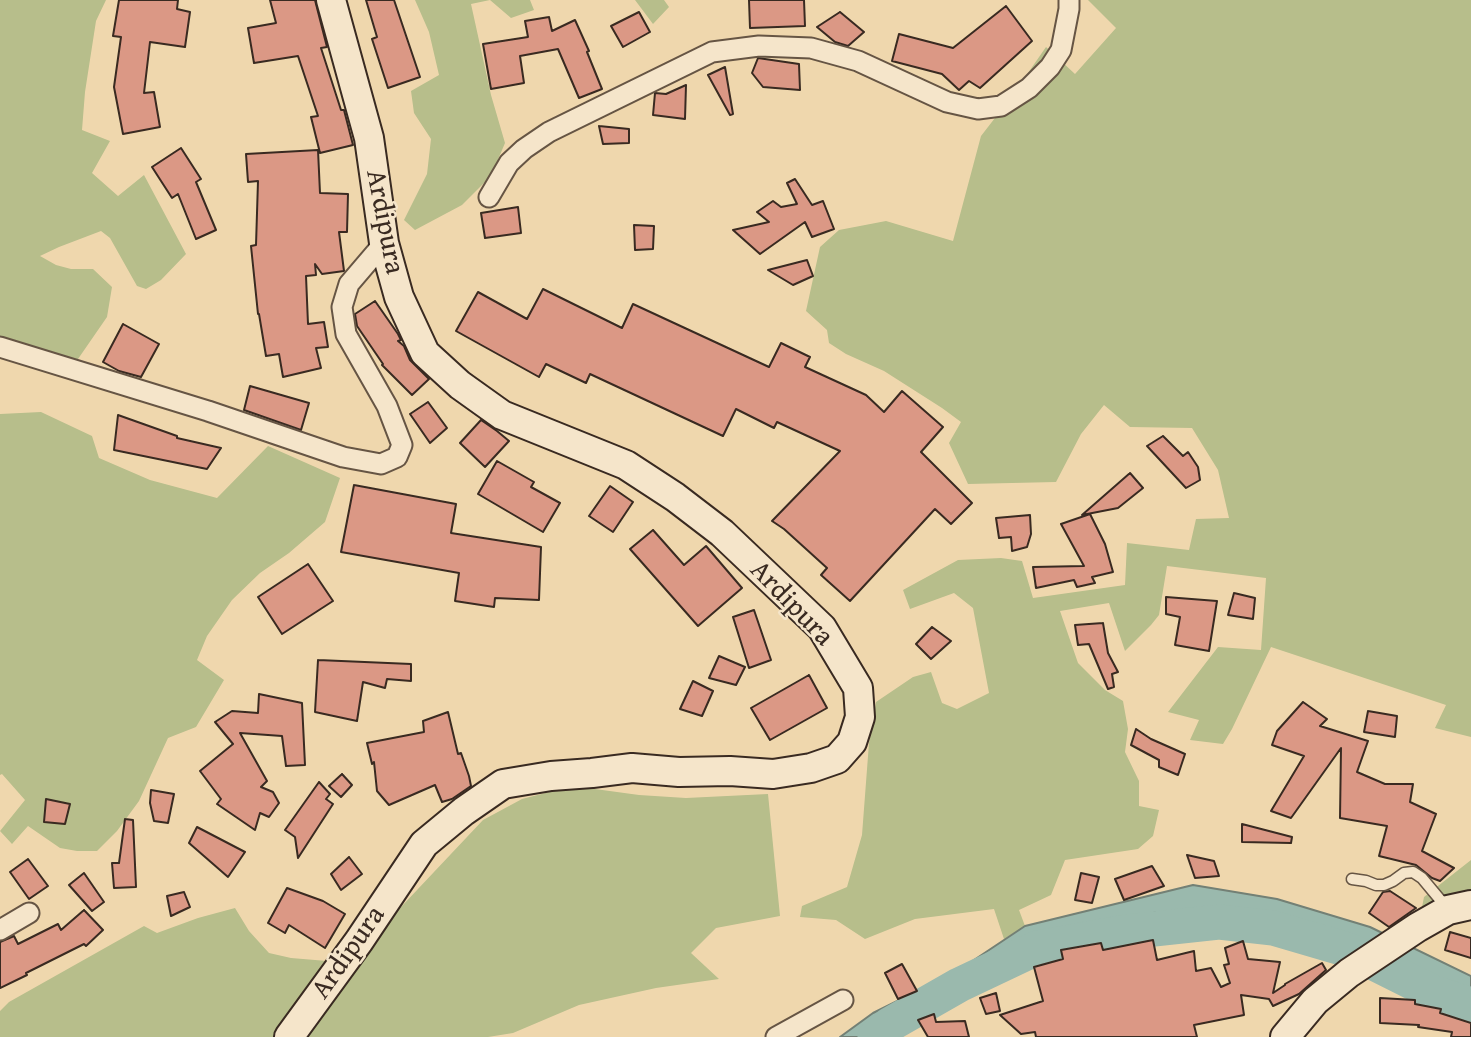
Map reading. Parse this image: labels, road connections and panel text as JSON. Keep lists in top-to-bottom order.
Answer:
{
  "streets": {
    "street": ["Ardipura"]
  }
}
